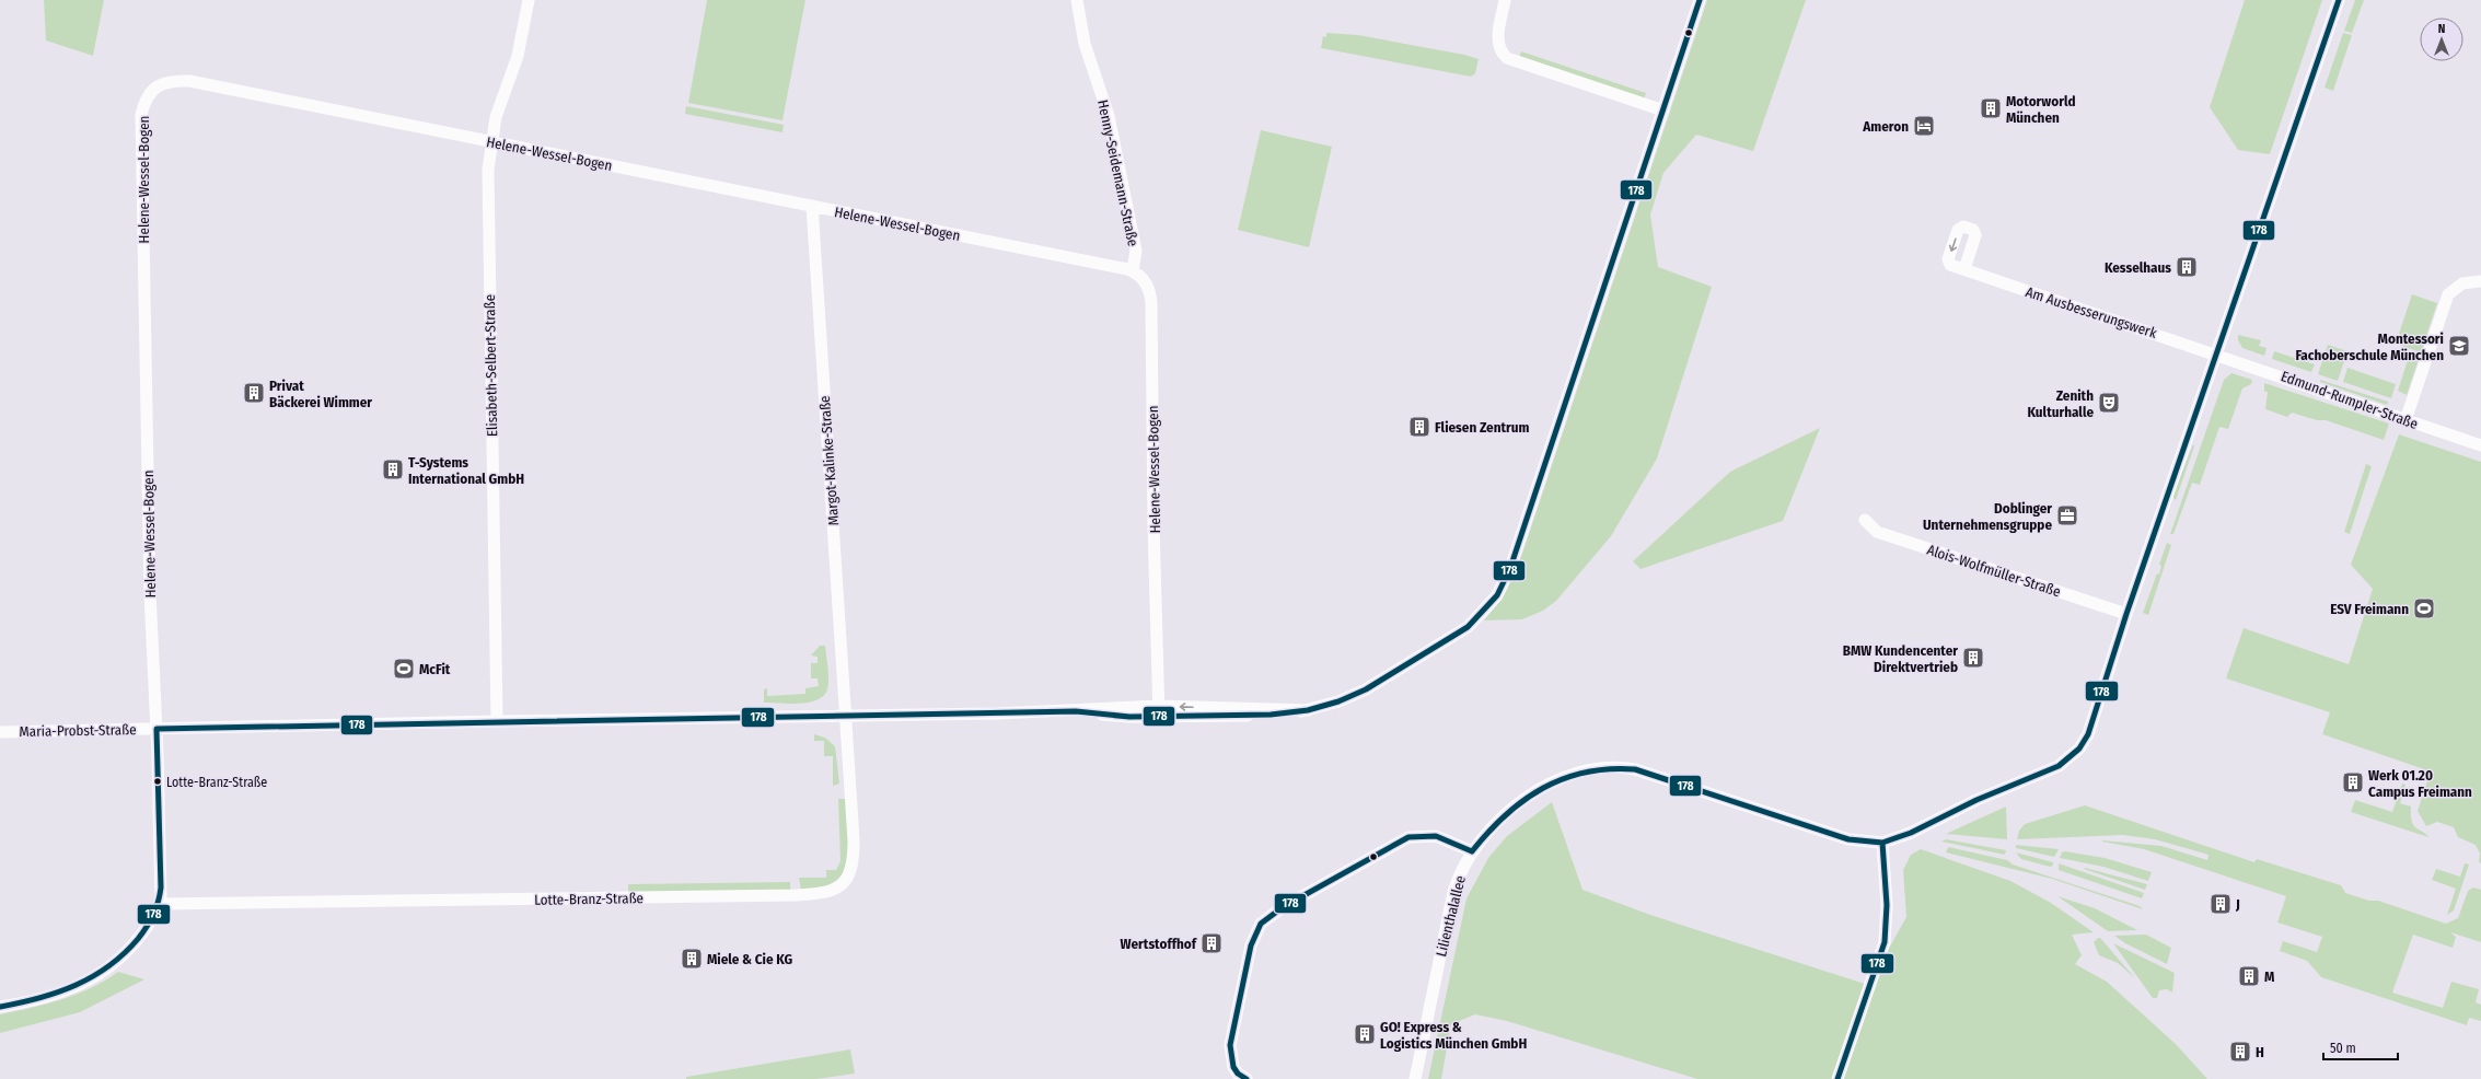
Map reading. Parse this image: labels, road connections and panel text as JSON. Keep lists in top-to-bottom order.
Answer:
{
  "streets": {
    "street": [
      "Helene-Wessel-Bogen",
      "Henny-Seidemann-Straße",
      "Am Ausbesserungswerk",
      "Elisabeth-Selbert-Straße",
      "Edmund-Rumpler-Straße",
      "Margot-Kalinke-Straße",
      "Alois-Wolfmüller-Straße",
      "Maria-Probst-Straße",
      "Lotte-Branz-Straße",
      "Lilienthalallee"
    ]
  },
  "crossings": [
    ["Helene-Wessel-Bogen", "Henny-Seidemann-Straße"],
    ["Helene-Wessel-Bogen", "Elisabeth-Selbert-Straße"],
    ["Helene-Wessel-Bogen", "Margot-Kalinke-Straße"],
    ["Helene-Wessel-Bogen", "Maria-Probst-Straße"],
    ["Helene-Wessel-Bogen", "Lotte-Branz-Straße"],
    ["Am Ausbesserungswerk", "Edmund-Rumpler-Straße"],
    ["Am Ausbesserungswerk", "Lilienthalallee"],
    ["Elisabeth-Selbert-Straße", "Maria-Probst-Straße"],
    ["Edmund-Rumpler-Straße", "Lilienthalallee"],
    ["Margot-Kalinke-Straße", "Maria-Probst-Straße"],
    ["Margot-Kalinke-Straße", "Lotte-Branz-Straße"],
    ["Alois-Wolfmüller-Straße", "Lilienthalallee"],
    ["Maria-Probst-Straße", "Lotte-Branz-Straße"]
  ],
  "places": {
    "building": [
      "Motorworld München",
      "Kesselhaus",
      "Privat Bäckerei Wimmer",
      "Fliesen Zentrum",
      "T-Systems International GmbH",
      "BMW Kundencenter Direktvertrieb",
      "Werk 01.20 Campus Freimann",
      "J",
      "Wertstoffhof",
      "Miele & Cie KG",
      "M",
      "GO! Express & Logistics München GmbH",
      "H"
    ],
    "hotel": ["Ameron"],
    "school or university": ["Montessori Fachoberschule München"],
    "theatre": ["Zenith Kulturhalle"],
    "office": ["Doblinger Unternehmensgruppe"],
    "sports": ["ESV Freimann", "McFit"],
    "other": ["Lotte-Branz-Straße"]
  },
  "lines": ["transit line 178"],
  "scale_bar": "50 m",
  "north": "top"
}
